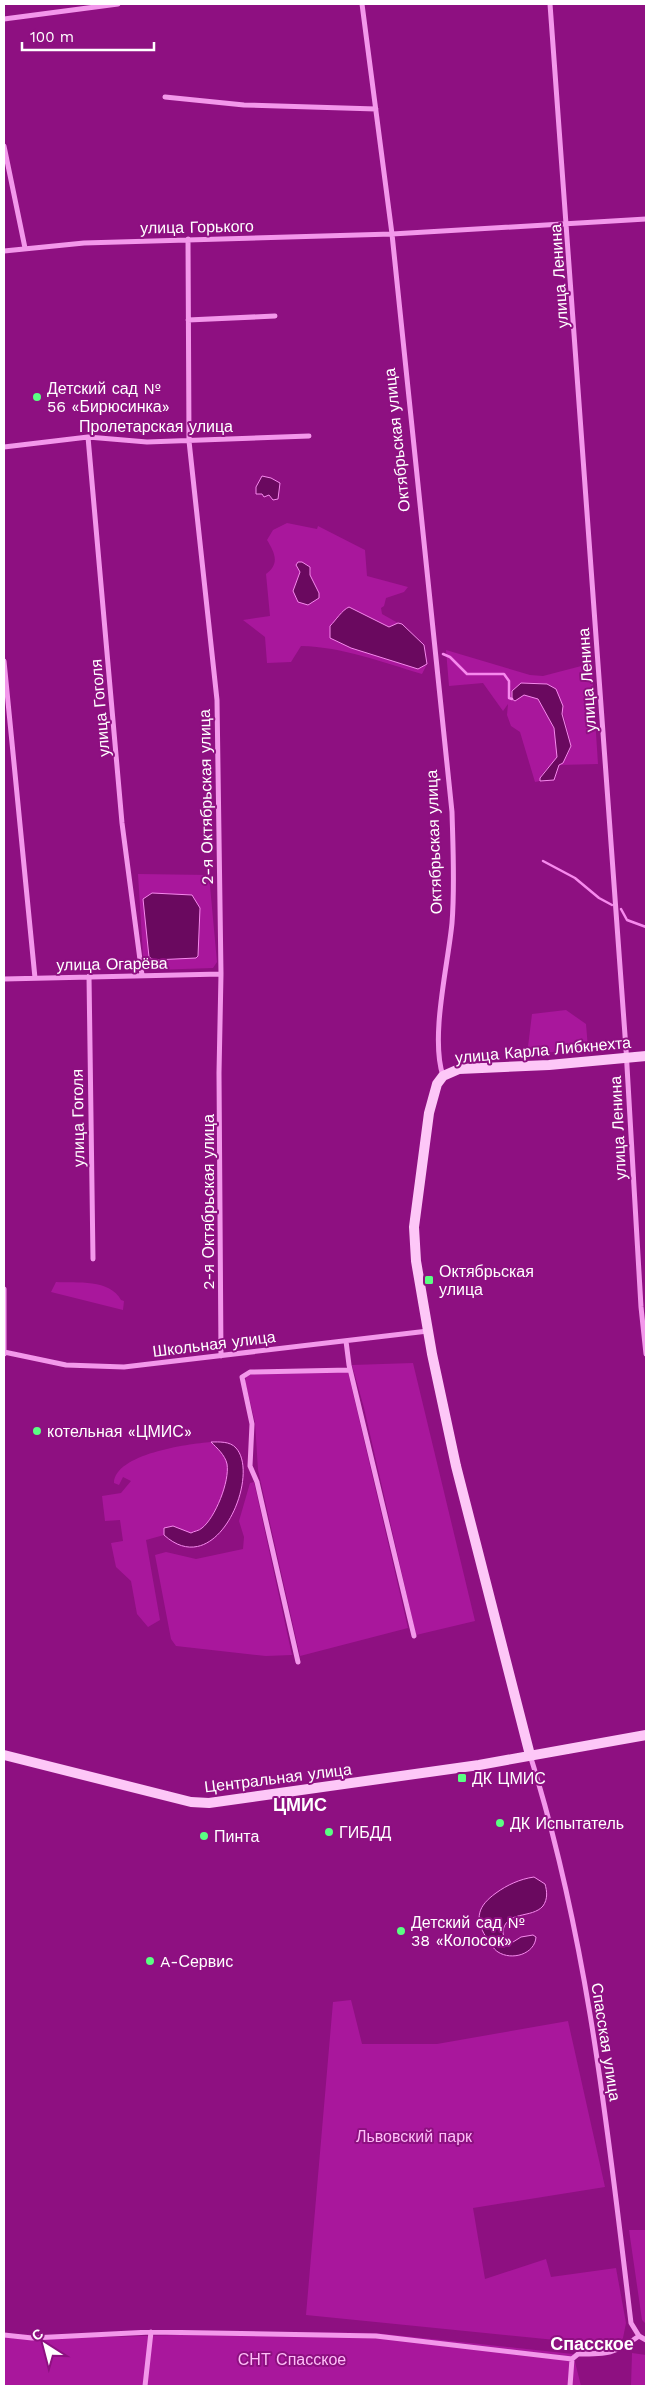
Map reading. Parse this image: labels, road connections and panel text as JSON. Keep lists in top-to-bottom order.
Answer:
{
  "streets": {
    "street": [
      "улица Горького",
      "улица Ленина",
      "Пролетарская улица",
      "Октябрьская улица",
      "улица Гоголя",
      "2-я Октябрьская улица",
      "улица Огарёва",
      "улица Карла Либкнехта",
      "Школьная улица",
      "Центральная улица",
      "Спасская улица"
    ]
  },
  "crossings": [
    ["улица Горького", "улица Ленина"],
    ["улица Горького", "Октябрьская улица"],
    ["улица Горького", "2-я Октябрьская улица"],
    ["улица Ленина", "улица Карла Либкнехта"],
    ["Пролетарская улица", "улица Гоголя"],
    ["Пролетарская улица", "2-я Октябрьская улица"],
    ["Октябрьская улица", "улица Карла Либкнехта"],
    ["улица Гоголя", "улица Огарёва"],
    ["2-я Октябрьская улица", "улица Огарёва"],
    ["2-я Октябрьская улица", "Школьная улица"],
    ["Центральная улица", "Спасская улица"]
  ],
  "districts": ["ЦМИС", "Спасское"],
  "parks": ["Львовский парк", "СНТ Спасское"],
  "places": {
    "other": [
      "Детский сад № 56 «Бирюсинка»",
      "котельная «ЦМИС»",
      "ДК Испытатель",
      "ГИБДД",
      "Пинта",
      "Детский сад № 38 «Колосок»",
      "A-Сервис"
    ],
    "transit": ["Октябрьская улица", "ДК ЦМИС"]
  },
  "scale_bar": "100 m",
  "north": "top left"
}
